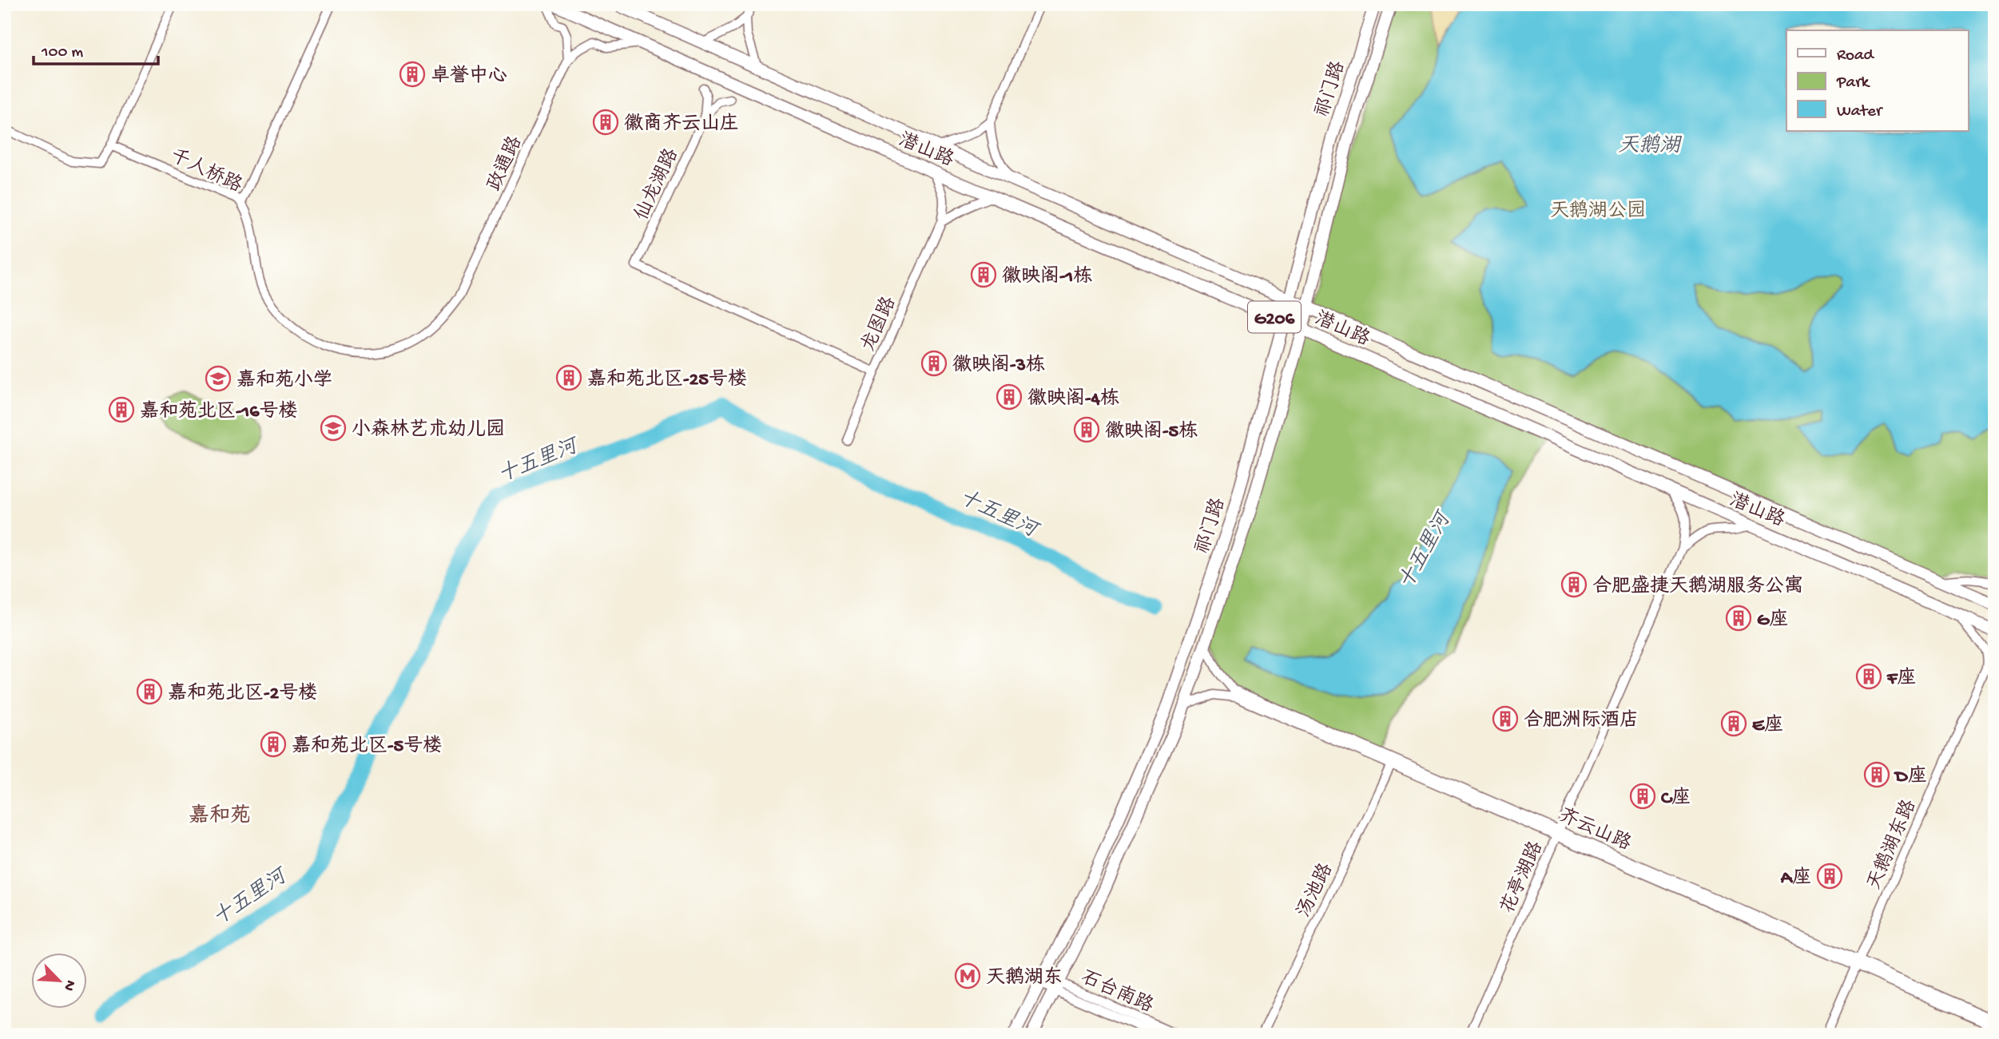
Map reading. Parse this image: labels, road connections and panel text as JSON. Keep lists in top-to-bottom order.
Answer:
{
  "streets": {
    "main road": ["祁门路", "潜山路", "G206"],
    "street": [
      "政通路",
      "千人桥路",
      "仙龙湖路",
      "龙图路",
      "齐云山路",
      "天鹅湖东路",
      "花亭湖路",
      "汤池路",
      "石台南路"
    ]
  },
  "crossings": [
    ["祁门路", "潜山路"],
    ["祁门路", "齐云山路"],
    ["祁门路", "石台南路"],
    ["潜山路", "天鹅湖东路"],
    ["潜山路", "花亭湖路"],
    ["政通路", "千人桥路"],
    ["仙龙湖路", "龙图路"],
    ["齐云山路", "天鹅湖东路"],
    ["齐云山路", "花亭湖路"],
    ["齐云山路", "汤池路"]
  ],
  "districts": ["嘉和苑"],
  "water": ["天鹅湖", "十五里河"],
  "parks": ["天鹅湖公园"],
  "places": {
    "building": [
      "卓誉中心",
      "徽商齐云山庄",
      "徽映阁-1栋",
      "徽映阁-3栋",
      "嘉和苑北区-25号楼",
      "徽映阁-4栋",
      "嘉和苑北区-16号楼",
      "徽映阁-5栋",
      "合肥盛捷天鹅湖服务公寓",
      "G座",
      "F座",
      "嘉和苑北区-2号楼",
      "合肥洲际酒店",
      "E座",
      "嘉和苑北区-5号楼",
      "D座",
      "C座",
      "A座"
    ],
    "school or university": ["嘉和苑小学", "小森林艺术幼儿园"],
    "metro station": ["天鹅湖东"]
  },
  "legend": ["Road", "Park", "Water"],
  "scale_bar": "100 m",
  "north": "bottom right"
}
